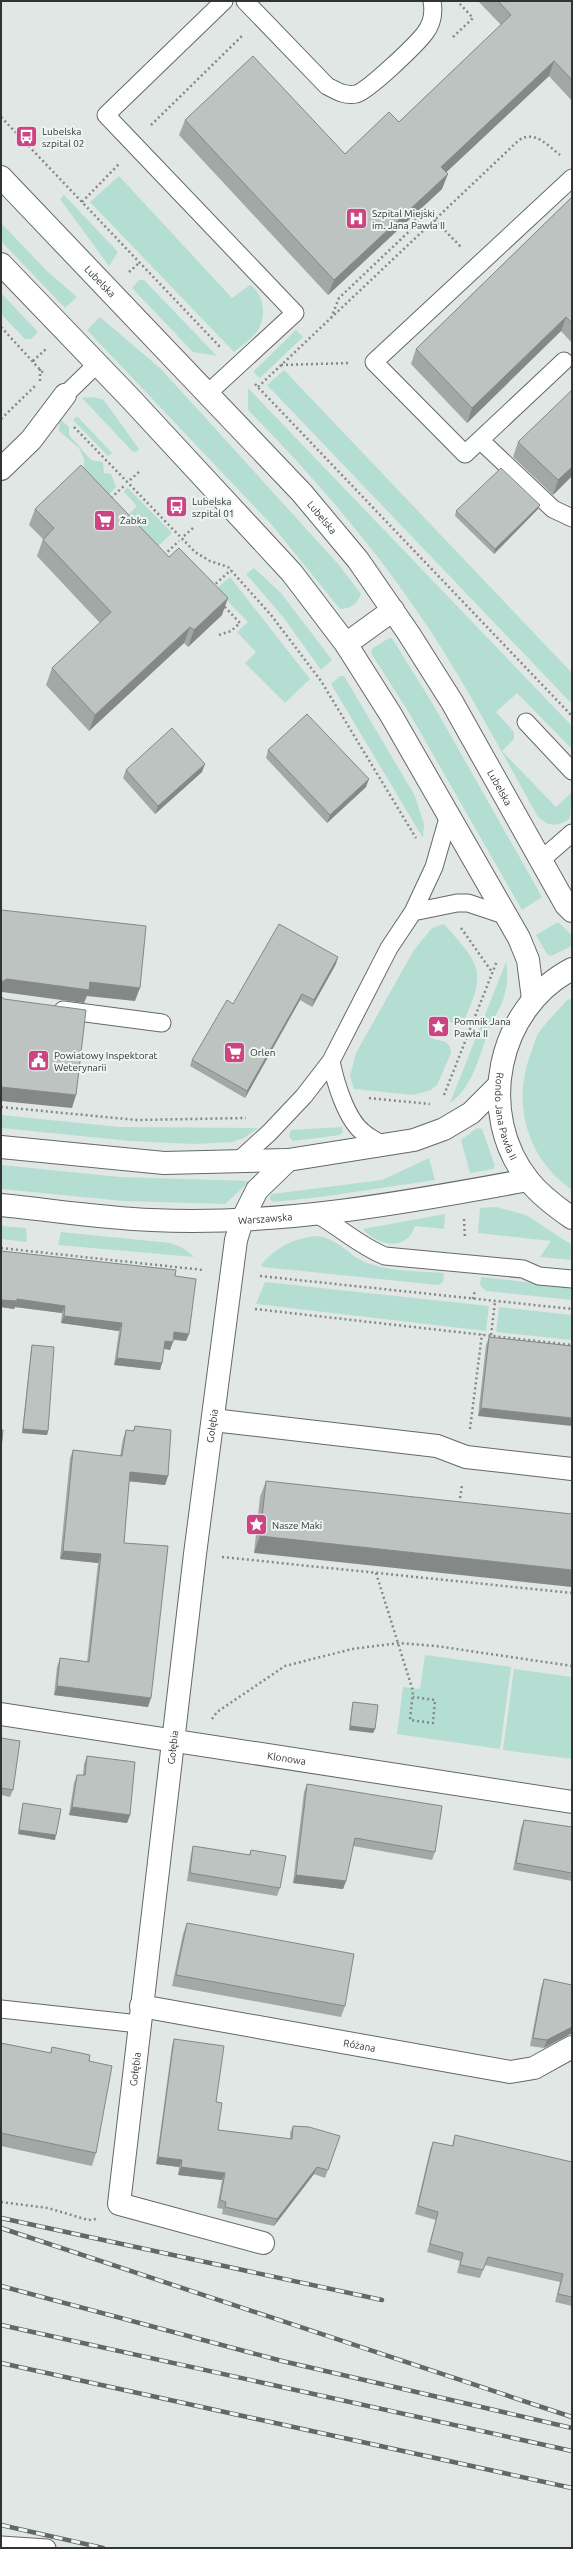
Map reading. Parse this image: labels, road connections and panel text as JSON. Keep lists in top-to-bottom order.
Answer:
{
  "streets": {
    "main road": [
      "Lubelska",
      "Rondo Jana Pawła II",
      "Warszawska",
      "Gołębia",
      "Klonowa",
      "Różana"
    ]
  },
  "crossings": [
    ["Rondo Jana Pawła II", "Warszawska"],
    ["Warszawska", "Gołębia"],
    ["Gołębia", "Klonowa"],
    ["Gołębia", "Różana"]
  ],
  "places": {
    "bus stop": ["Lubelska szpital 02", "Lubelska szpital 01"],
    "hospital": ["Szpital Miejski im. Jana Pawła II"],
    "supermarket": ["Żabka", "Orlen"],
    "place": ["Pomnik Jana Pawła II", "Nasze Maki"],
    "public building": ["Powiatowy Inspektorat Weterynarii"]
  }
}
